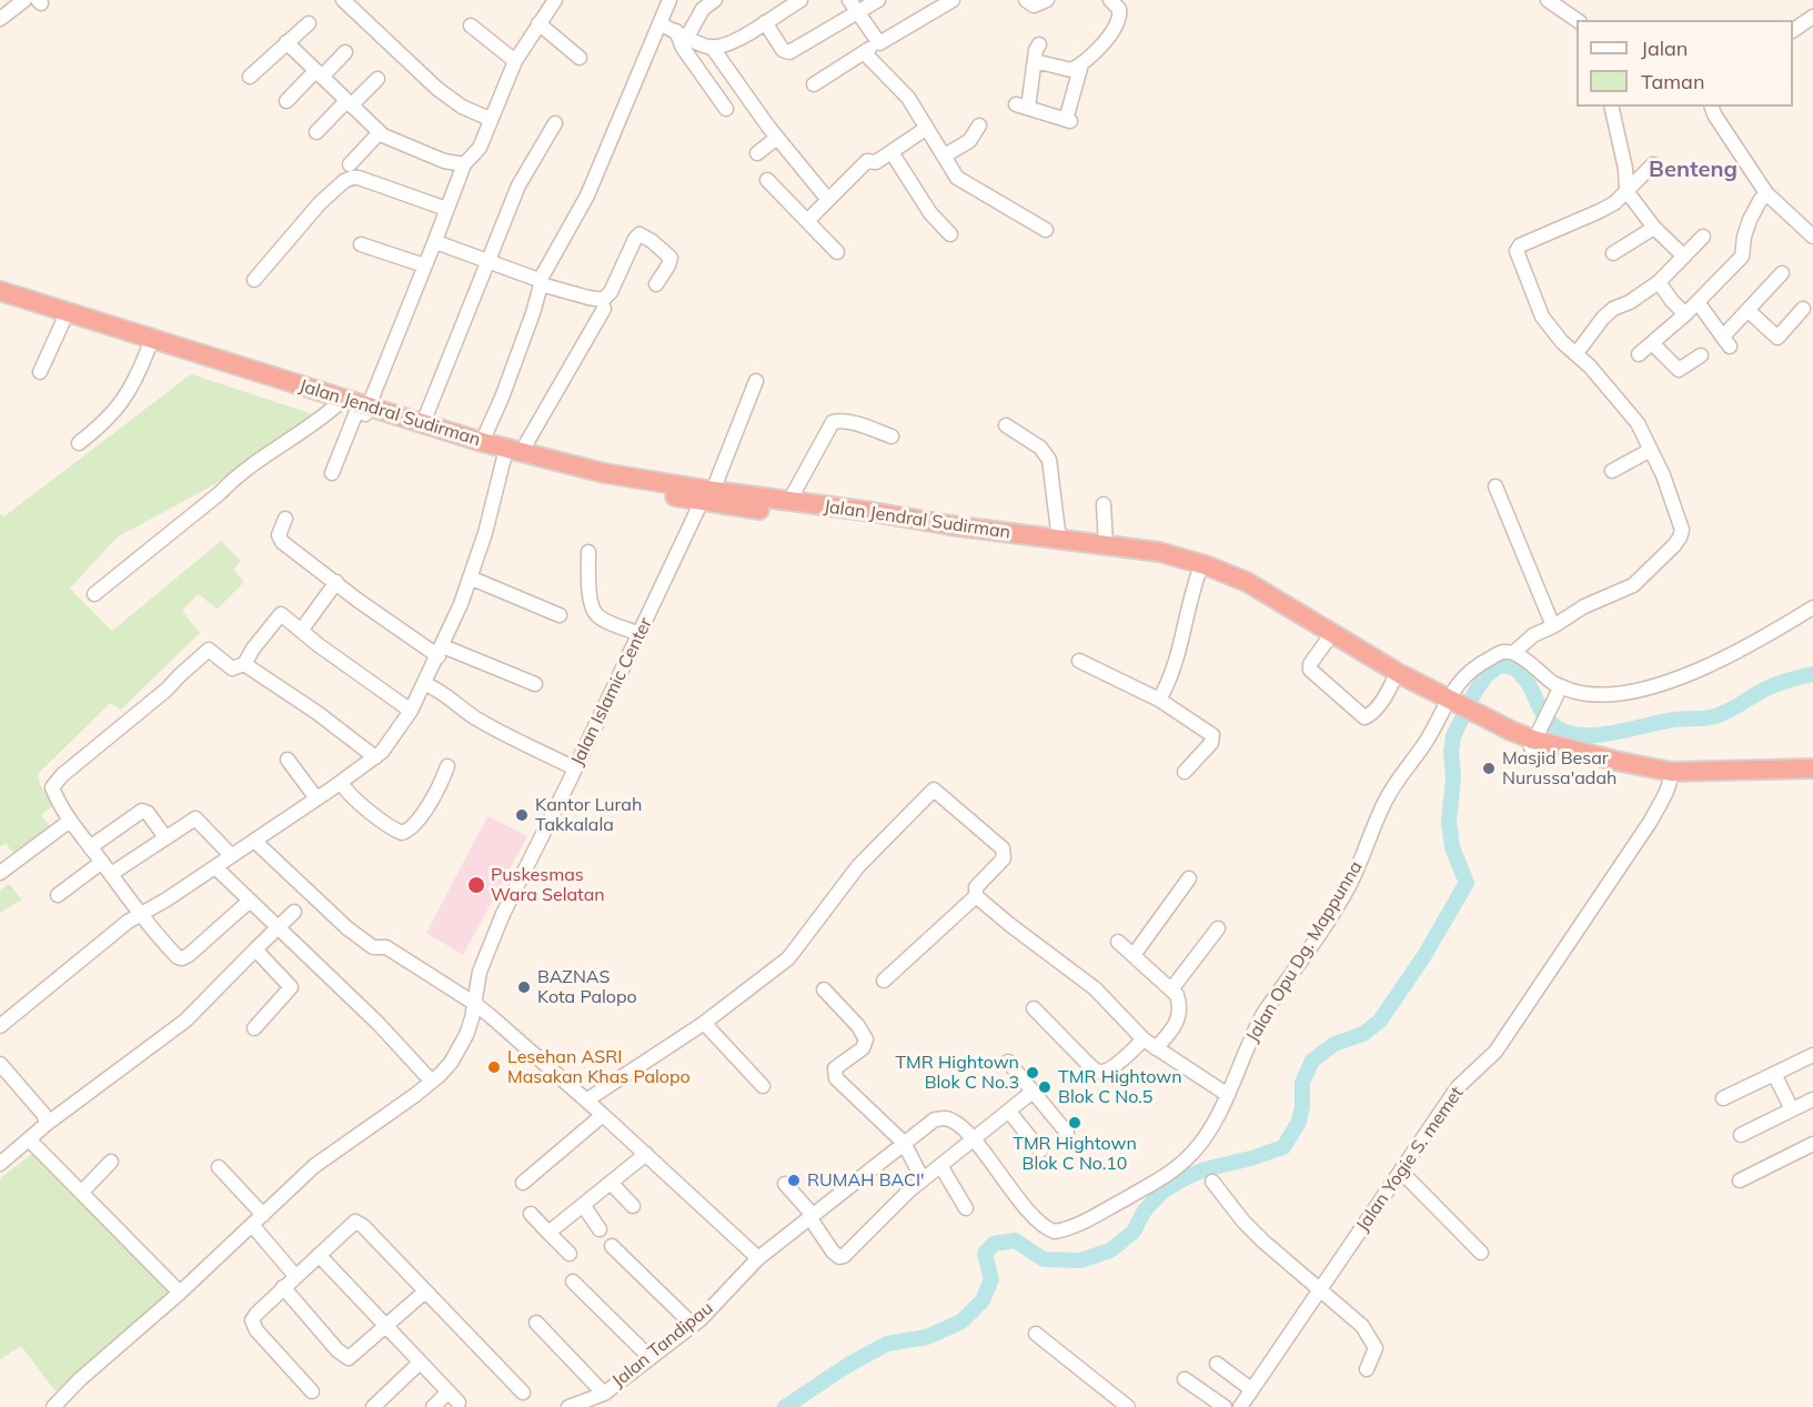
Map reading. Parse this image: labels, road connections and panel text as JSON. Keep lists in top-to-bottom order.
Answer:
{
  "streets": {
    "highway": ["Jalan Jendral Sudirman"],
    "street": [
      "Jalan Islamic Center",
      "Jalan Opu Dg. Mappunna",
      "Jalan Yogie S. memet",
      "Jalan Tandipau"
    ]
  },
  "crossings": [
    ["Jalan Jendral Sudirman", "Jalan Islamic Center"],
    ["Jalan Jendral Sudirman", "Jalan Opu Dg. Mappunna"],
    ["Jalan Jendral Sudirman", "Jalan Yogie S. memet"],
    ["Jalan Opu Dg. Mappunna", "Jalan Tandipau"]
  ],
  "districts": ["Benteng"],
  "places": [
    "Masjid Besar Nurussa'adah",
    "Kantor Lurah Takkalala",
    "Puskesmas Wara Selatan",
    "BAZNAS Kota Palopo",
    "Lesehan ASRI Masakan Khas Palopo",
    "TMR Hightown Blok C No.3",
    "TMR Hightown Blok C No.5",
    "TMR Hightown Blok C No.10",
    "RUMAH BACI'"
  ],
  "legend": ["Jalan", "Taman"]
}
